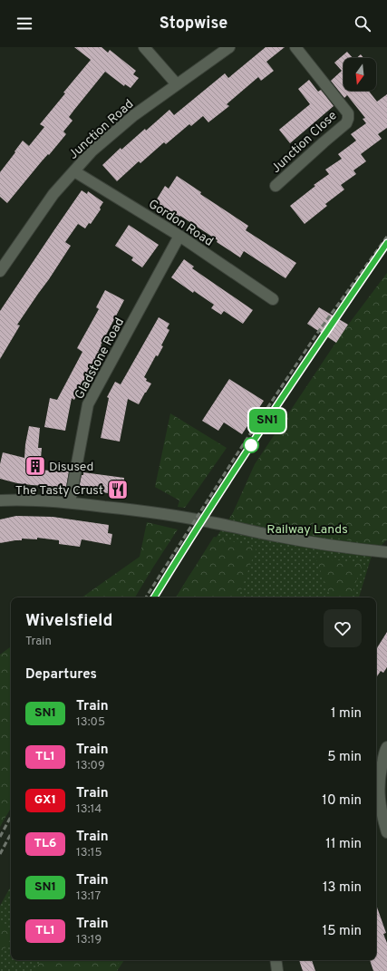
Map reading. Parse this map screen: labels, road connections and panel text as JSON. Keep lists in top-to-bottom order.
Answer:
{
  "streets": {
    "street": [
      "Junction Road",
      "Junction Close",
      "Gordon Road",
      "Gladstone Road"
    ]
  },
  "crossings": [
    ["Junction Road", "Gordon Road"],
    ["Gordon Road", "Gladstone Road"]
  ],
  "parks": ["Railway Lands"],
  "places": {
    "building": ["Disused"],
    "restaurant": ["The Tasty Crust"]
  },
  "north": "bottom",
  "page": {
    "header": "Stopwise",
    "on_map": "SN1",
    "heading": [
      ["Wivelsfield", "Train"],
      "Departures"
    ],
    "list": [
      {
        "mark": "SN1",
        "name": "Train",
        "note": "13:05",
        "value": "1 min"
      },
      {
        "mark": "TL1",
        "name": "Train",
        "note": "13:09",
        "value": "5 min"
      },
      {
        "mark": "GX1",
        "name": "Train",
        "note": "13:14",
        "value": "10 min"
      },
      {
        "mark": "TL6",
        "name": "Train",
        "note": "13:15",
        "value": "11 min"
      },
      {
        "mark": "SN1",
        "name": "Train",
        "note": "13:17",
        "value": "13 min"
      },
      {
        "mark": "TL1",
        "name": "Train",
        "note": "13:19",
        "value": "15 min"
      }
    ]
  }
}
